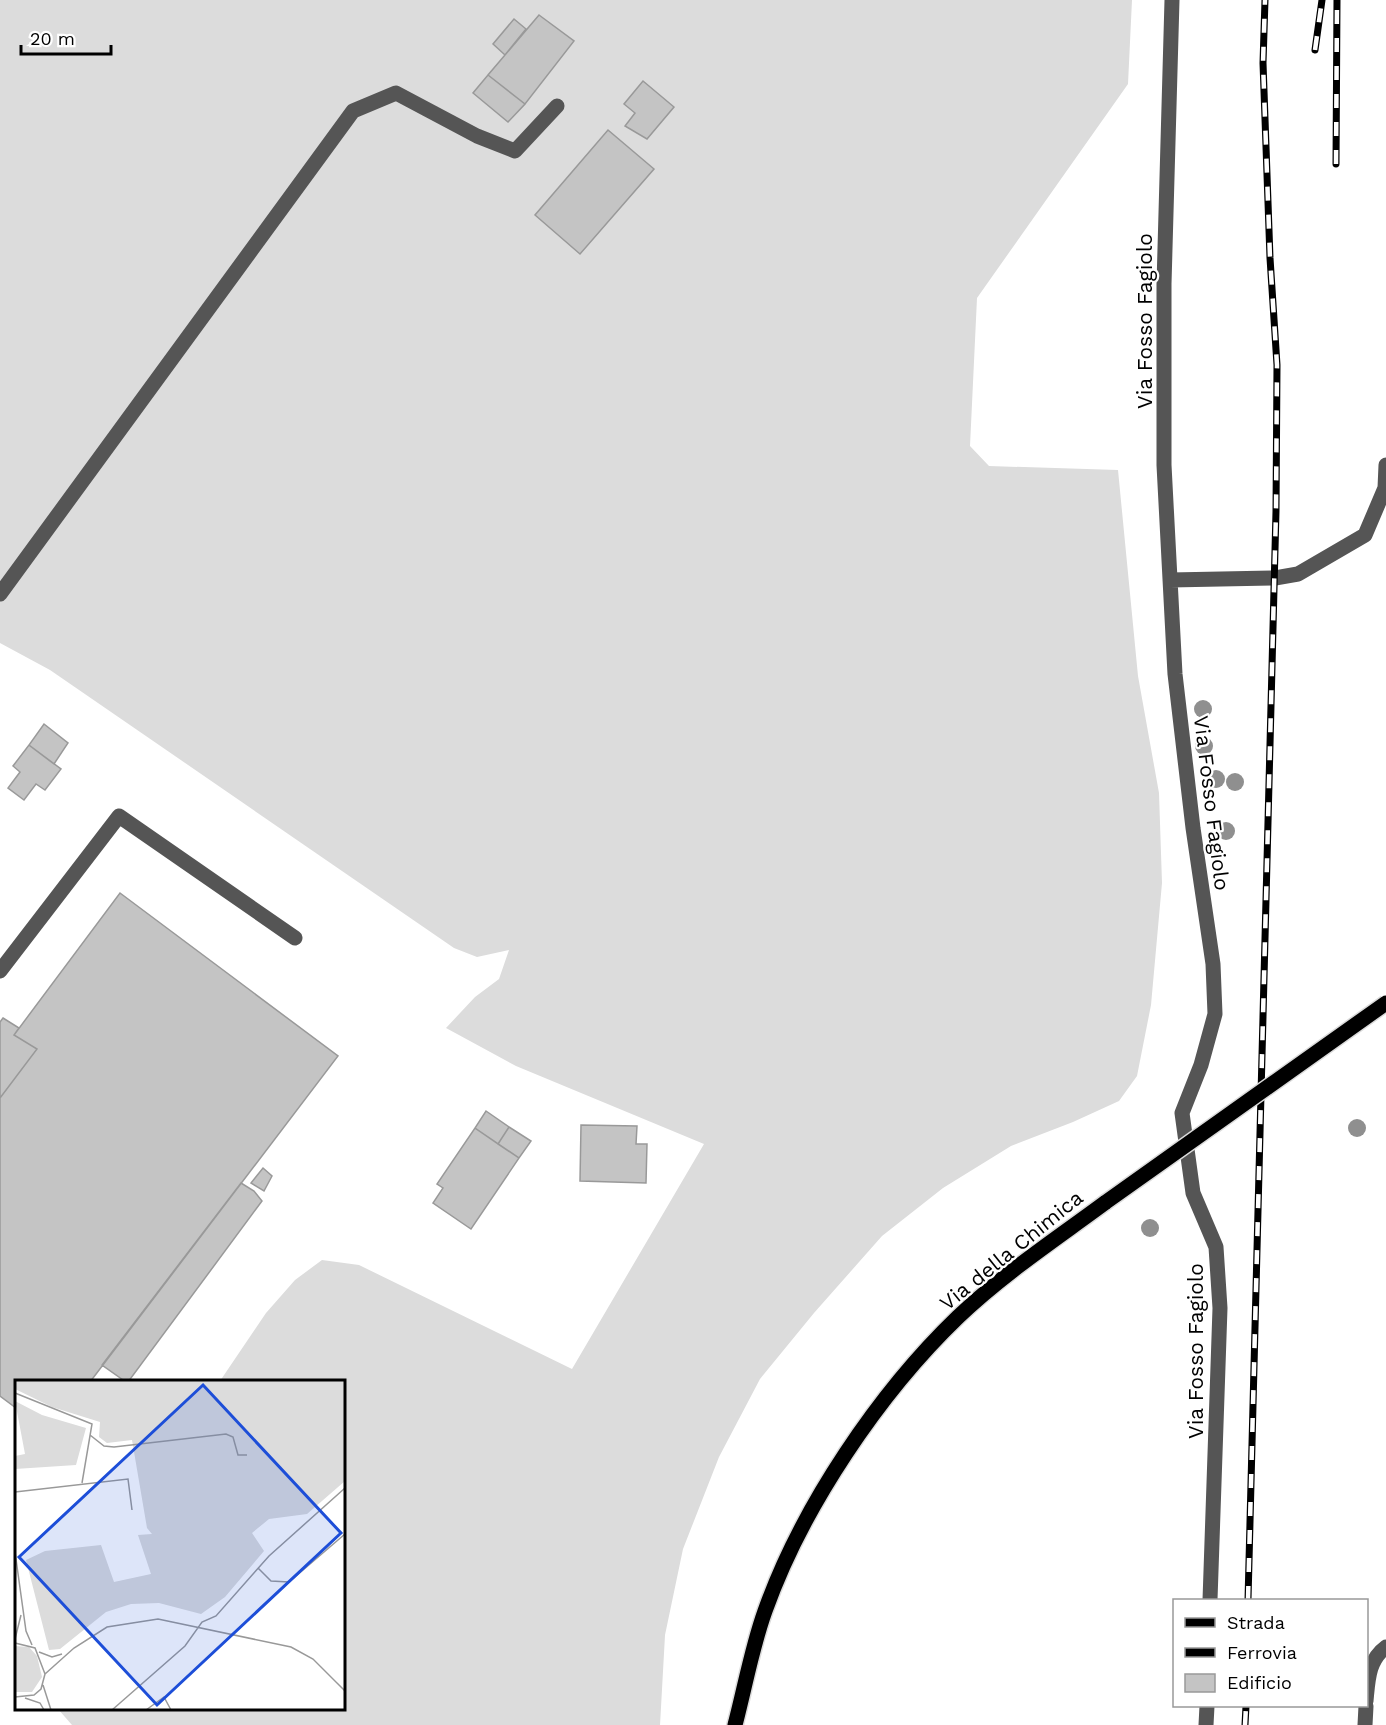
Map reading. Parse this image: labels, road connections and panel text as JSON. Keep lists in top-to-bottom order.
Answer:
{
  "streets": {
    "main road": ["Via della Chimica"],
    "street": ["Via Fosso Fagiolo"]
  },
  "legend": ["Strada", "Ferrovia", "Edificio"],
  "scale_bar": "20 m"
}
